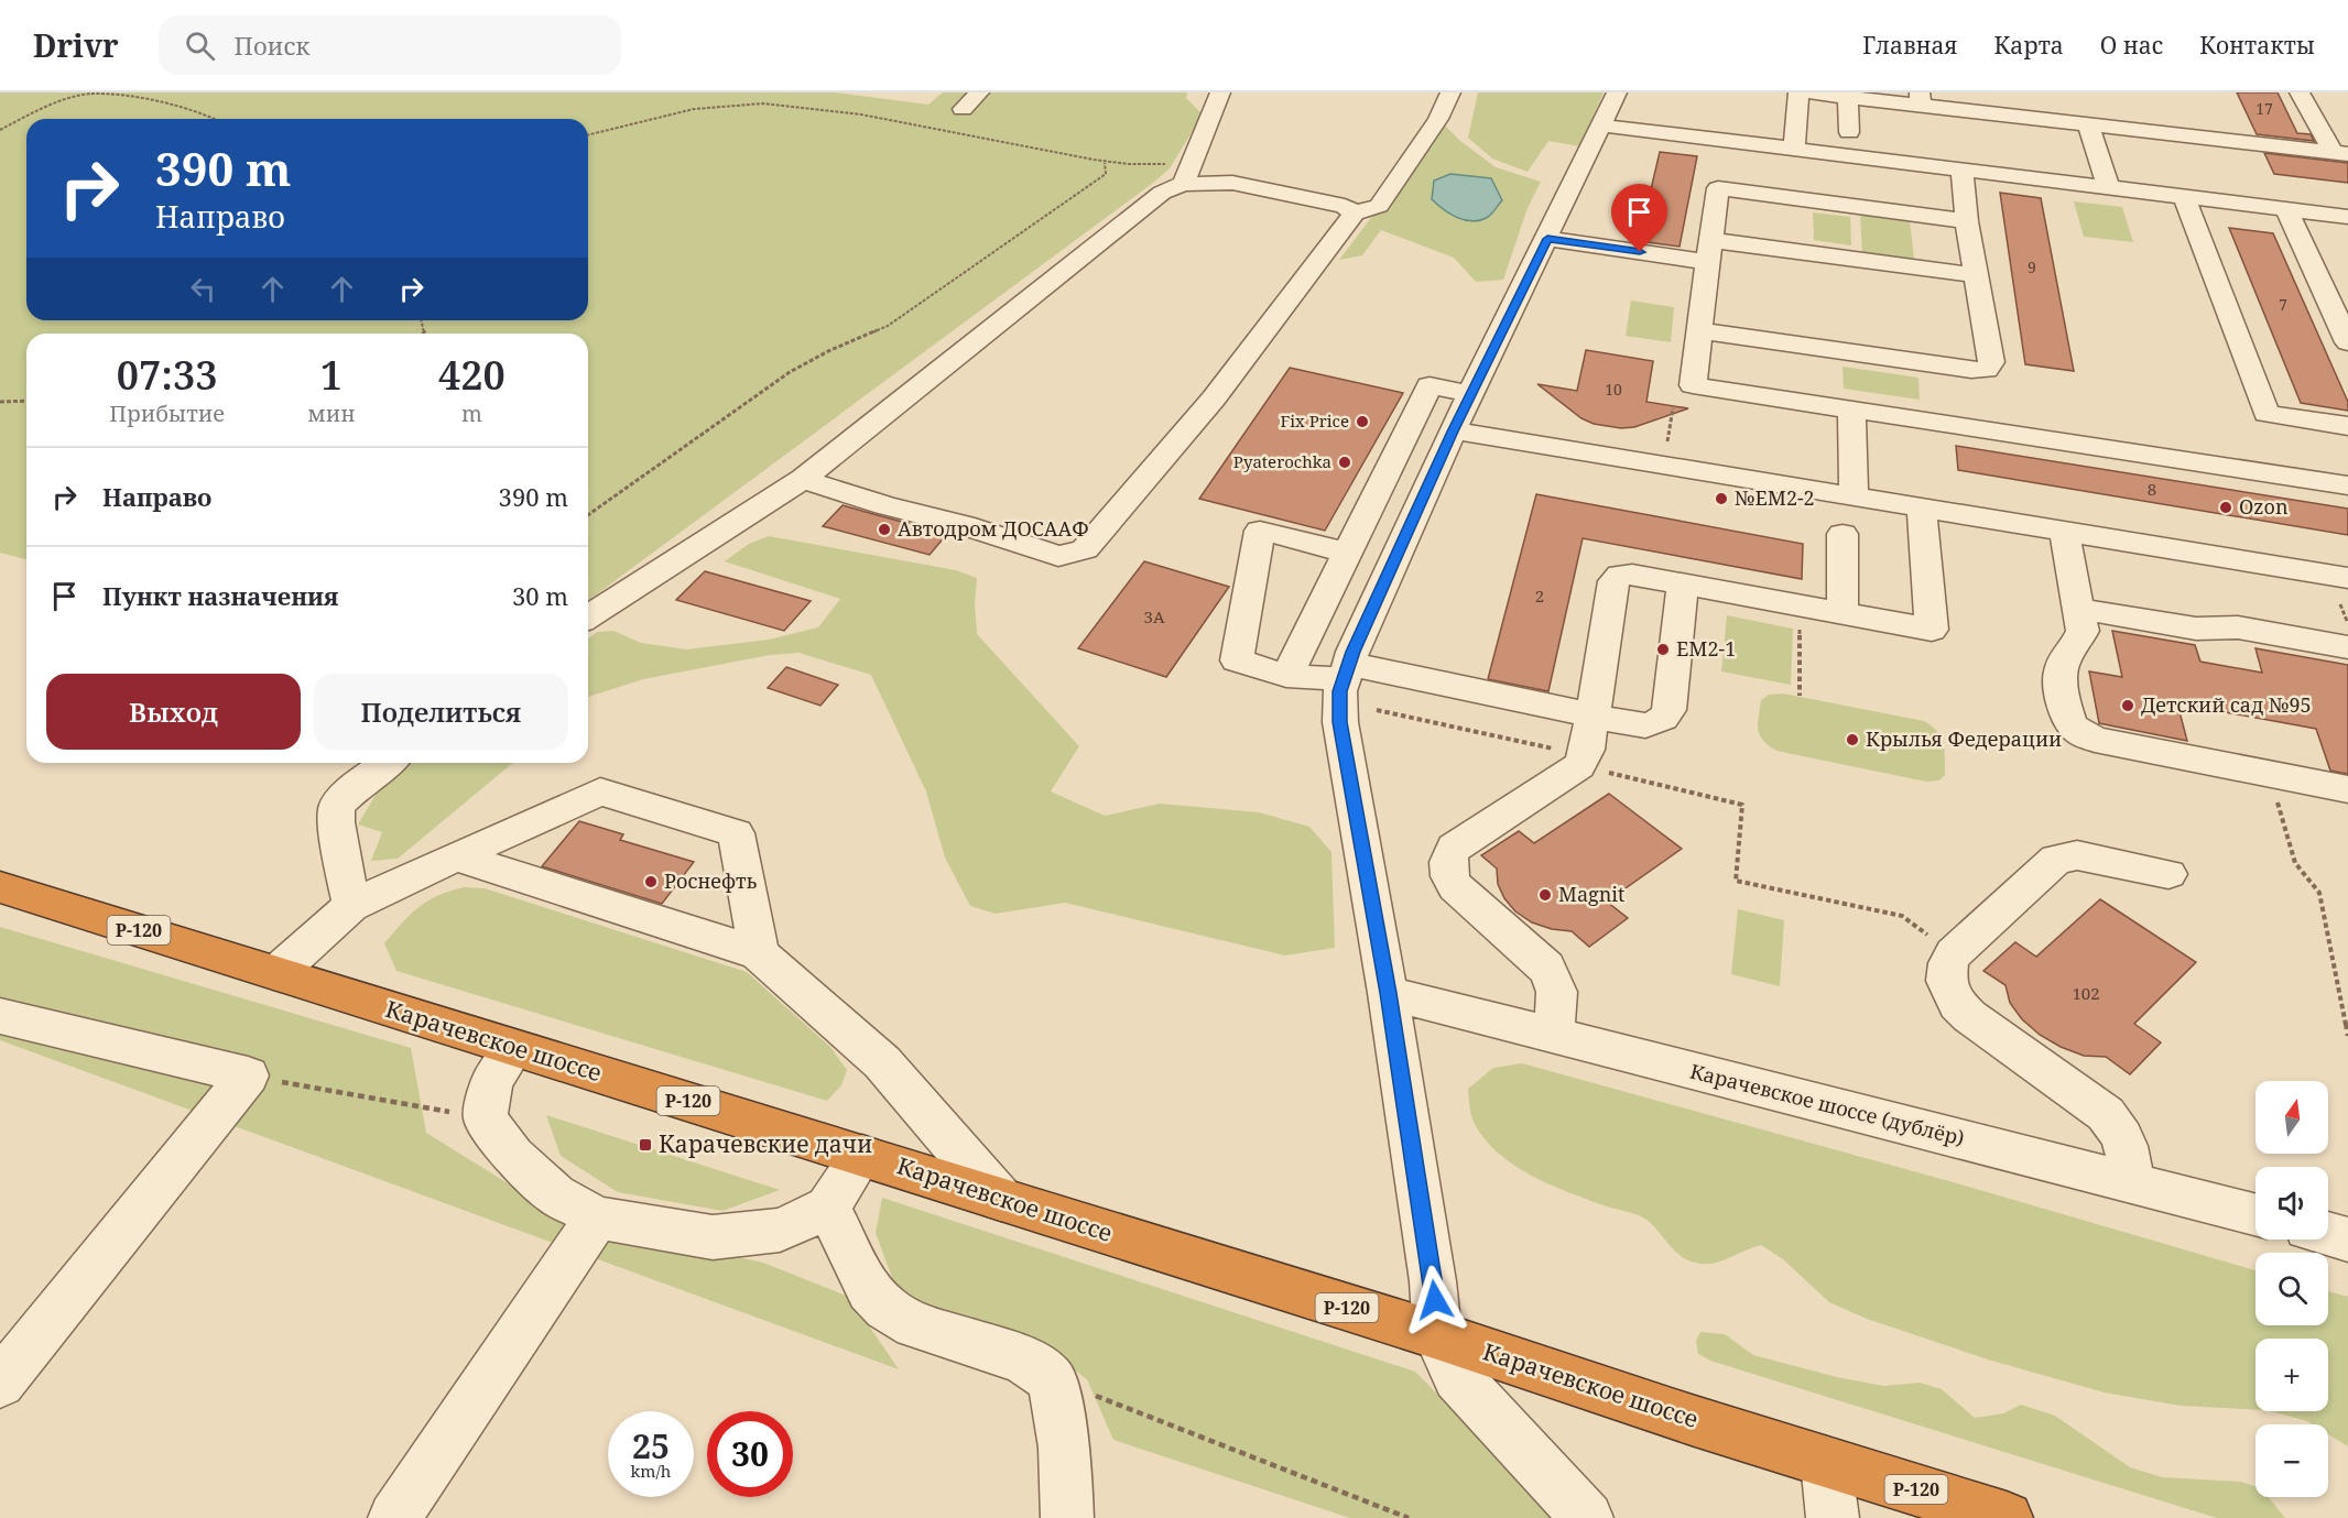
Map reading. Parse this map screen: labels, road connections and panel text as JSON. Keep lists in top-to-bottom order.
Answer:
{
  "streets": {
    "highway": ["Р-120", "Карачевское шоссе"],
    "street": ["Карачевское шоссе (дублёр)"]
  },
  "places": {
    "other": [
      "Fix Price",
      "Pyaterochka",
      "№ЕМ2-2",
      "Ozon",
      "Автодром ДОСААФ",
      "ЕМ2-1",
      "Детский сад №95",
      "Крылья Федерации",
      "Роснефть",
      "Magnit"
    ],
    "transit": ["Карачевские дачи"]
  },
  "house_numbers": [
    "17",
    "9",
    "7",
    "10",
    "8",
    "2",
    "3А",
    "102"
  ],
  "north": "top",
  "page": {
    "header": "Drivr",
    "search": "Поиск",
    "nav": [
      "Главная",
      "Карта",
      "О нас",
      "Контакты"
    ],
    "turn": ["390 m", "Направо"],
    "eta": [
      "07:33",
      "Прибытие",
      "1",
      "мин",
      "420",
      "m"
    ],
    "list": [
      {
        "name": "Направо",
        "value": "390 m"
      },
      {
        "name": "Пункт назначения",
        "value": "30 m"
      }
    ],
    "buttons": ["Выход", "Поделиться"],
    "map_buttons": ["+", "−"],
    "speed": "25 km/h",
    "limit": "30"
  }
}
